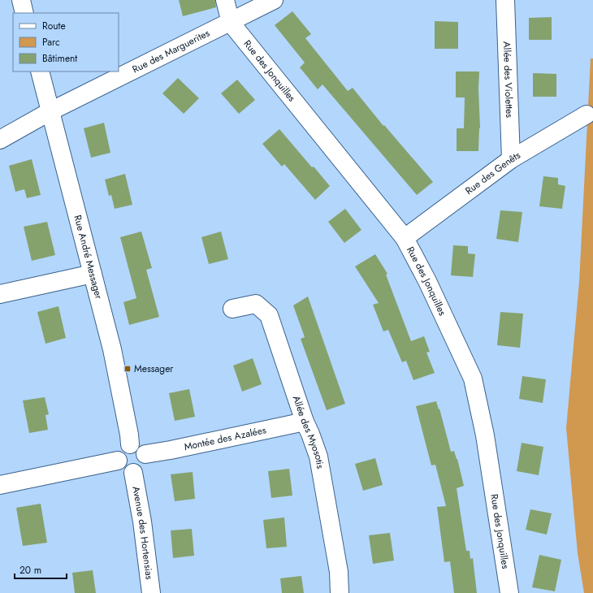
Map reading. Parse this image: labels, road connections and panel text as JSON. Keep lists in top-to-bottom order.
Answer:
{
  "streets": {
    "street": [
      "Rue des Marguerites",
      "Rue des Jonquilles",
      "Allée des Violettes",
      "Rue des Genêts",
      "Rue André Messager",
      "Allée des Myosotis",
      "Montée des Azalées",
      "Avenue des Hortensias"
    ]
  },
  "crossings": [
    ["Rue des Marguerites", "Rue des Jonquilles"],
    ["Rue des Marguerites", "Rue André Messager"],
    ["Rue des Jonquilles", "Rue des Genêts"],
    ["Allée des Violettes", "Rue des Genêts"],
    ["Rue André Messager", "Montée des Azalées"],
    ["Rue André Messager", "Avenue des Hortensias"],
    ["Allée des Myosotis", "Montée des Azalées"],
    ["Montée des Azalées", "Avenue des Hortensias"]
  ],
  "places": {
    "transit": ["Messager"]
  },
  "legend": ["Route", "Parc", "Bâtiment"],
  "scale_bar": "20 m"
}
